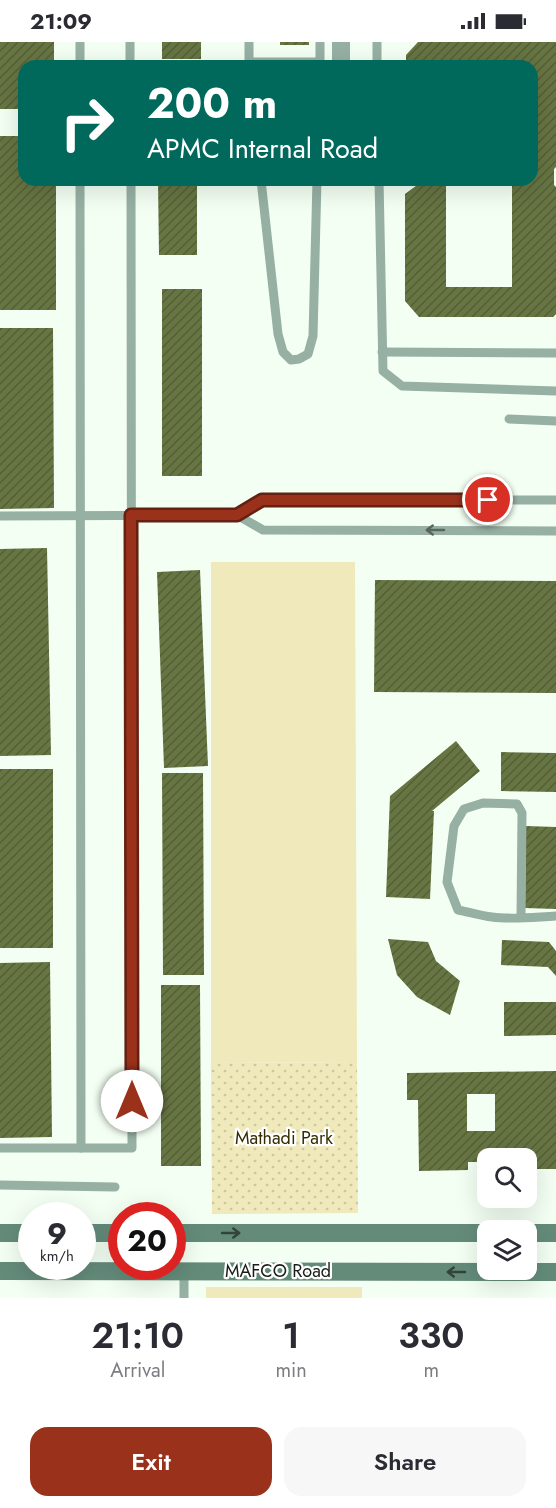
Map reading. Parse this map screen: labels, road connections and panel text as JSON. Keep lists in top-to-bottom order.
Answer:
{
  "streets": {
    "main road": ["MAFCO Road"]
  },
  "parks": ["Mathadi Park"],
  "page": {
    "status": "21:09",
    "turn": ["200 m", "APMC Internal Road"],
    "speed": "9 km/h",
    "limit": "20",
    "eta": [
      "21:10",
      "Arrival",
      "1",
      "min",
      "330",
      "m"
    ],
    "buttons": ["Exit", "Share"]
  }
}
